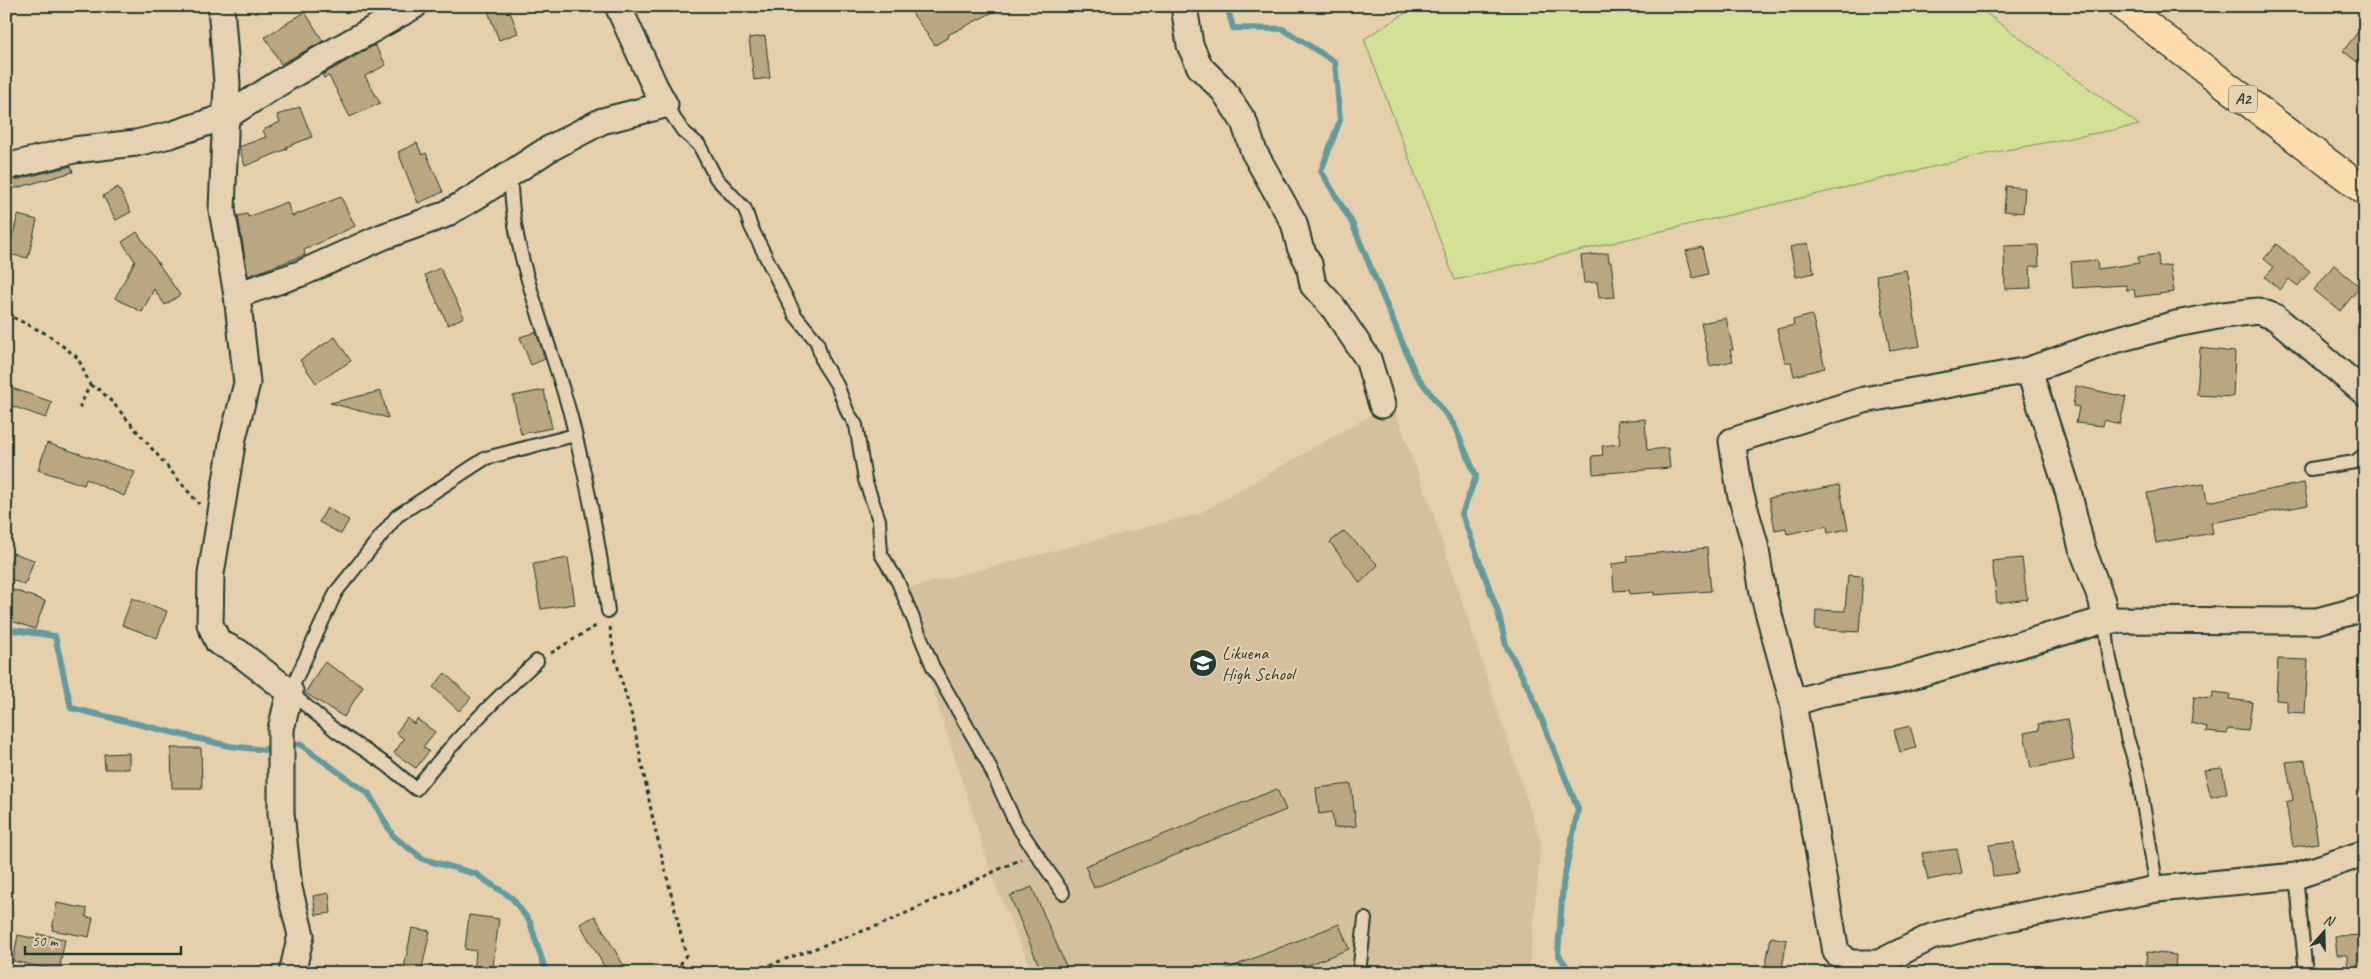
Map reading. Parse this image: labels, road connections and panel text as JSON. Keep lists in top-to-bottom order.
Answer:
{
  "streets": {
    "main road": ["A2"]
  },
  "places": {
    "school or university": ["Likuena High School"]
  },
  "scale_bar": "50 m",
  "north": "top"
}
